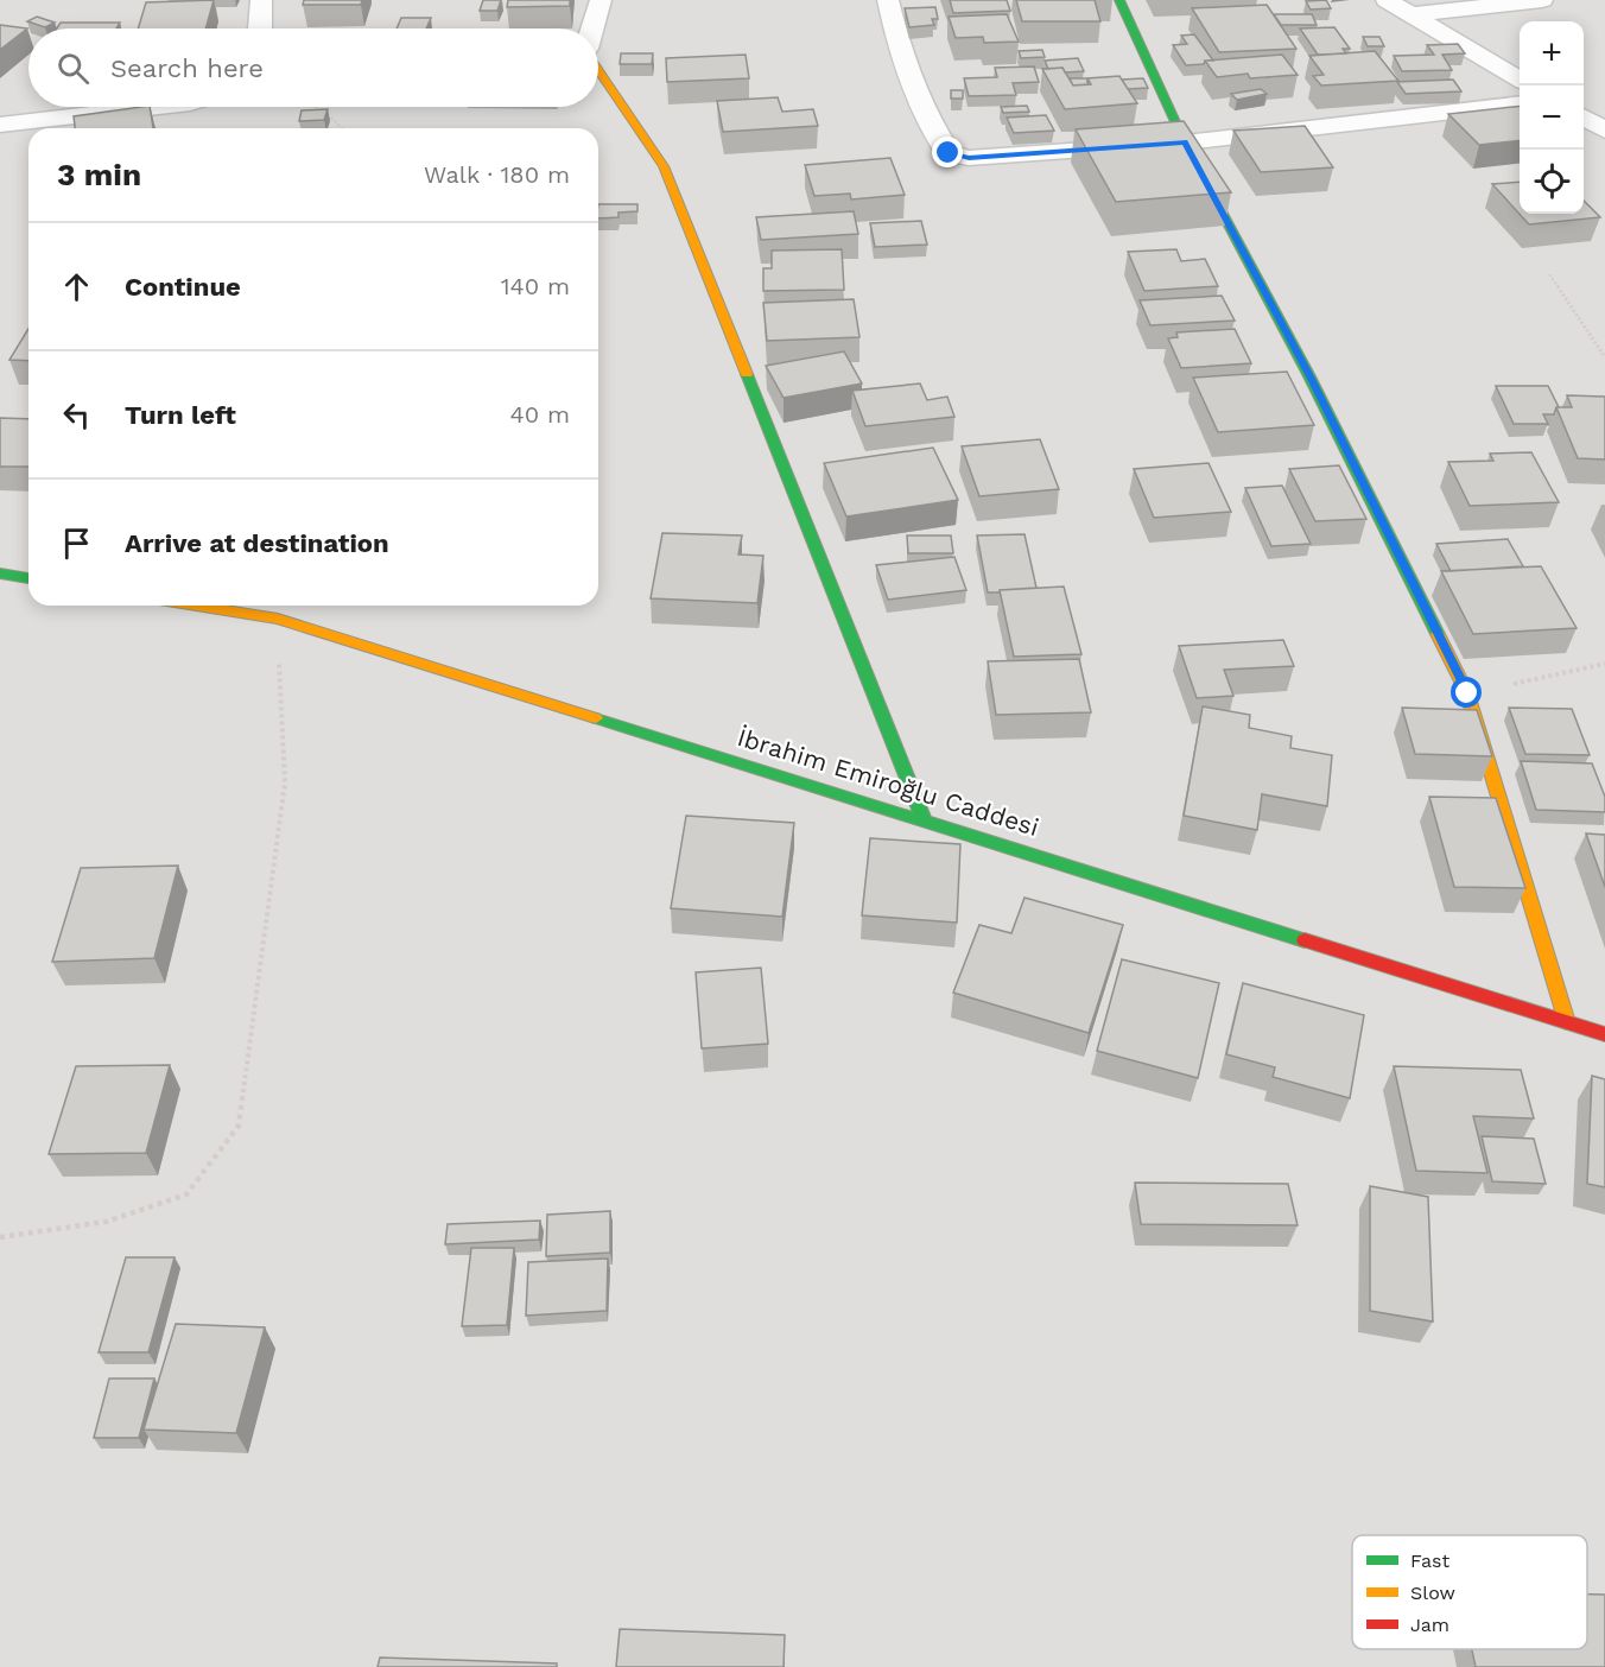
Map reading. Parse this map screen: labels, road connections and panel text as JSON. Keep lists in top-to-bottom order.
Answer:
{
  "streets": {
    "street": ["İbrahim Emiroğlu Caddesi"]
  },
  "legend": ["Fast", "Slow", "Jam"],
  "page": {
    "map_buttons": ["+", "−"],
    "search": "Search here",
    "heading": ["3 min", "Walk · 180 m"],
    "list": [
      ["Continue", "140 m"],
      ["Turn left", "40 m"],
      "Arrive at destination"
    ]
  }
}
